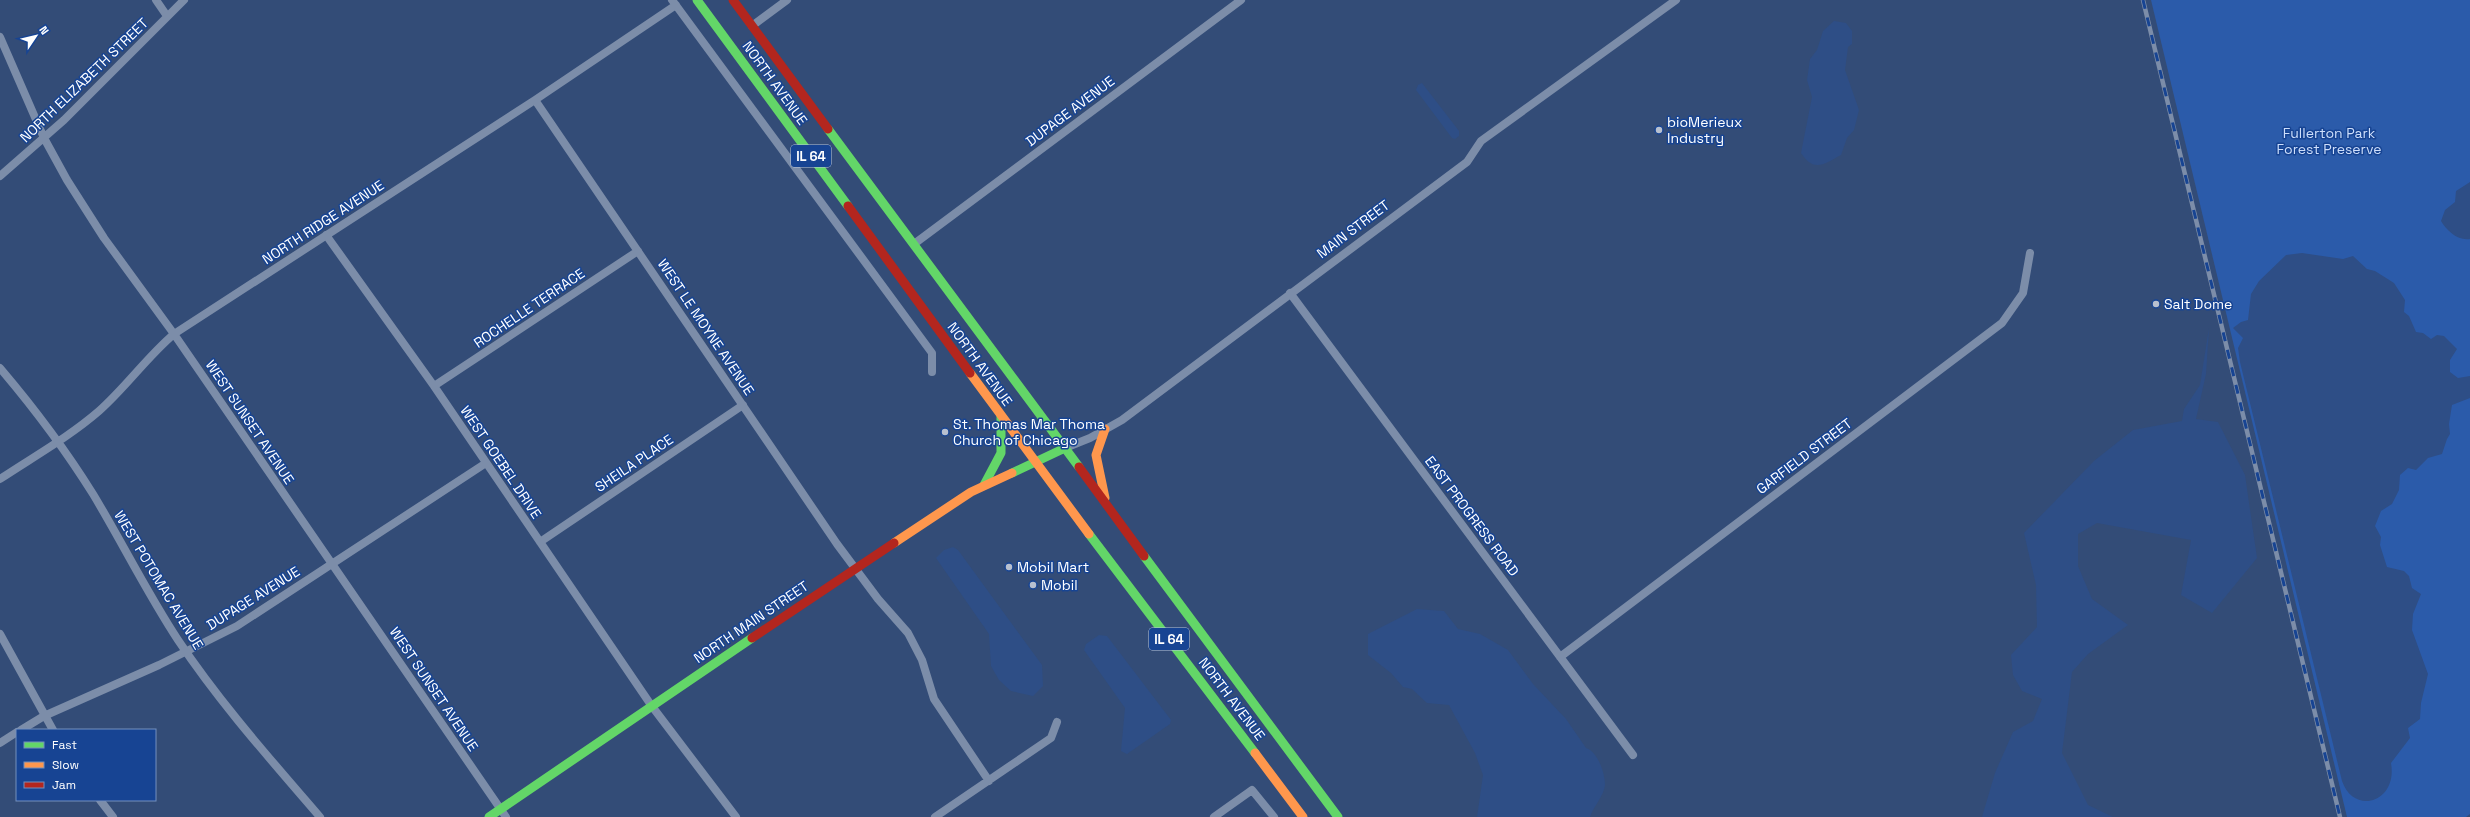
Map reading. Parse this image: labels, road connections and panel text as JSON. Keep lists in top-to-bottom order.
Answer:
{
  "streets": {
    "main road": [
      "NORTH AVENUE",
      "IL 64",
      "MAIN STREET",
      "NORTH MAIN STREET"
    ],
    "street": [
      "NORTH ELIZABETH STREET",
      "DUPAGE AVENUE",
      "NORTH RIDGE AVENUE",
      "ROCHELLE TERRACE",
      "WEST LE MOYNE AVENUE",
      "WEST SUNSET AVENUE",
      "GARFIELD STREET",
      "WEST GOEBEL DRIVE",
      "SHEILA PLACE",
      "EAST PROGRESS ROAD",
      "WEST POTOMAC AVENUE"
    ]
  },
  "crossings": [
    ["NORTH ELIZABETH STREET", "WEST SUNSET AVENUE"],
    ["NORTH AVENUE", "DUPAGE AVENUE"],
    ["NORTH AVENUE", "MAIN STREET"],
    ["NORTH AVENUE", "NORTH MAIN STREET"],
    ["DUPAGE AVENUE", "WEST SUNSET AVENUE"],
    ["DUPAGE AVENUE", "WEST GOEBEL DRIVE"],
    ["DUPAGE AVENUE", "WEST POTOMAC AVENUE"],
    ["NORTH RIDGE AVENUE", "WEST LE MOYNE AVENUE"],
    ["NORTH RIDGE AVENUE", "WEST SUNSET AVENUE"],
    ["NORTH RIDGE AVENUE", "WEST GOEBEL DRIVE"],
    ["NORTH RIDGE AVENUE", "WEST POTOMAC AVENUE"],
    ["MAIN STREET", "EAST PROGRESS ROAD"],
    ["MAIN STREET", "NORTH MAIN STREET"],
    ["ROCHELLE TERRACE", "WEST LE MOYNE AVENUE"],
    ["ROCHELLE TERRACE", "WEST GOEBEL DRIVE"],
    ["WEST LE MOYNE AVENUE", "SHEILA PLACE"],
    ["WEST LE MOYNE AVENUE", "NORTH MAIN STREET"],
    ["WEST SUNSET AVENUE", "NORTH MAIN STREET"],
    ["GARFIELD STREET", "EAST PROGRESS ROAD"],
    ["WEST GOEBEL DRIVE", "SHEILA PLACE"],
    ["WEST GOEBEL DRIVE", "NORTH MAIN STREET"]
  ],
  "parks": ["Fullerton Park Forest Preserve"],
  "places": [
    "bioMerieux Industry",
    "Salt Dome",
    "St. Thomas Mar Thoma Church of Chicago",
    "Mobil Mart",
    "Mobil"
  ],
  "legend": ["Fast", "Slow", "Jam"],
  "north": "top right"
}
